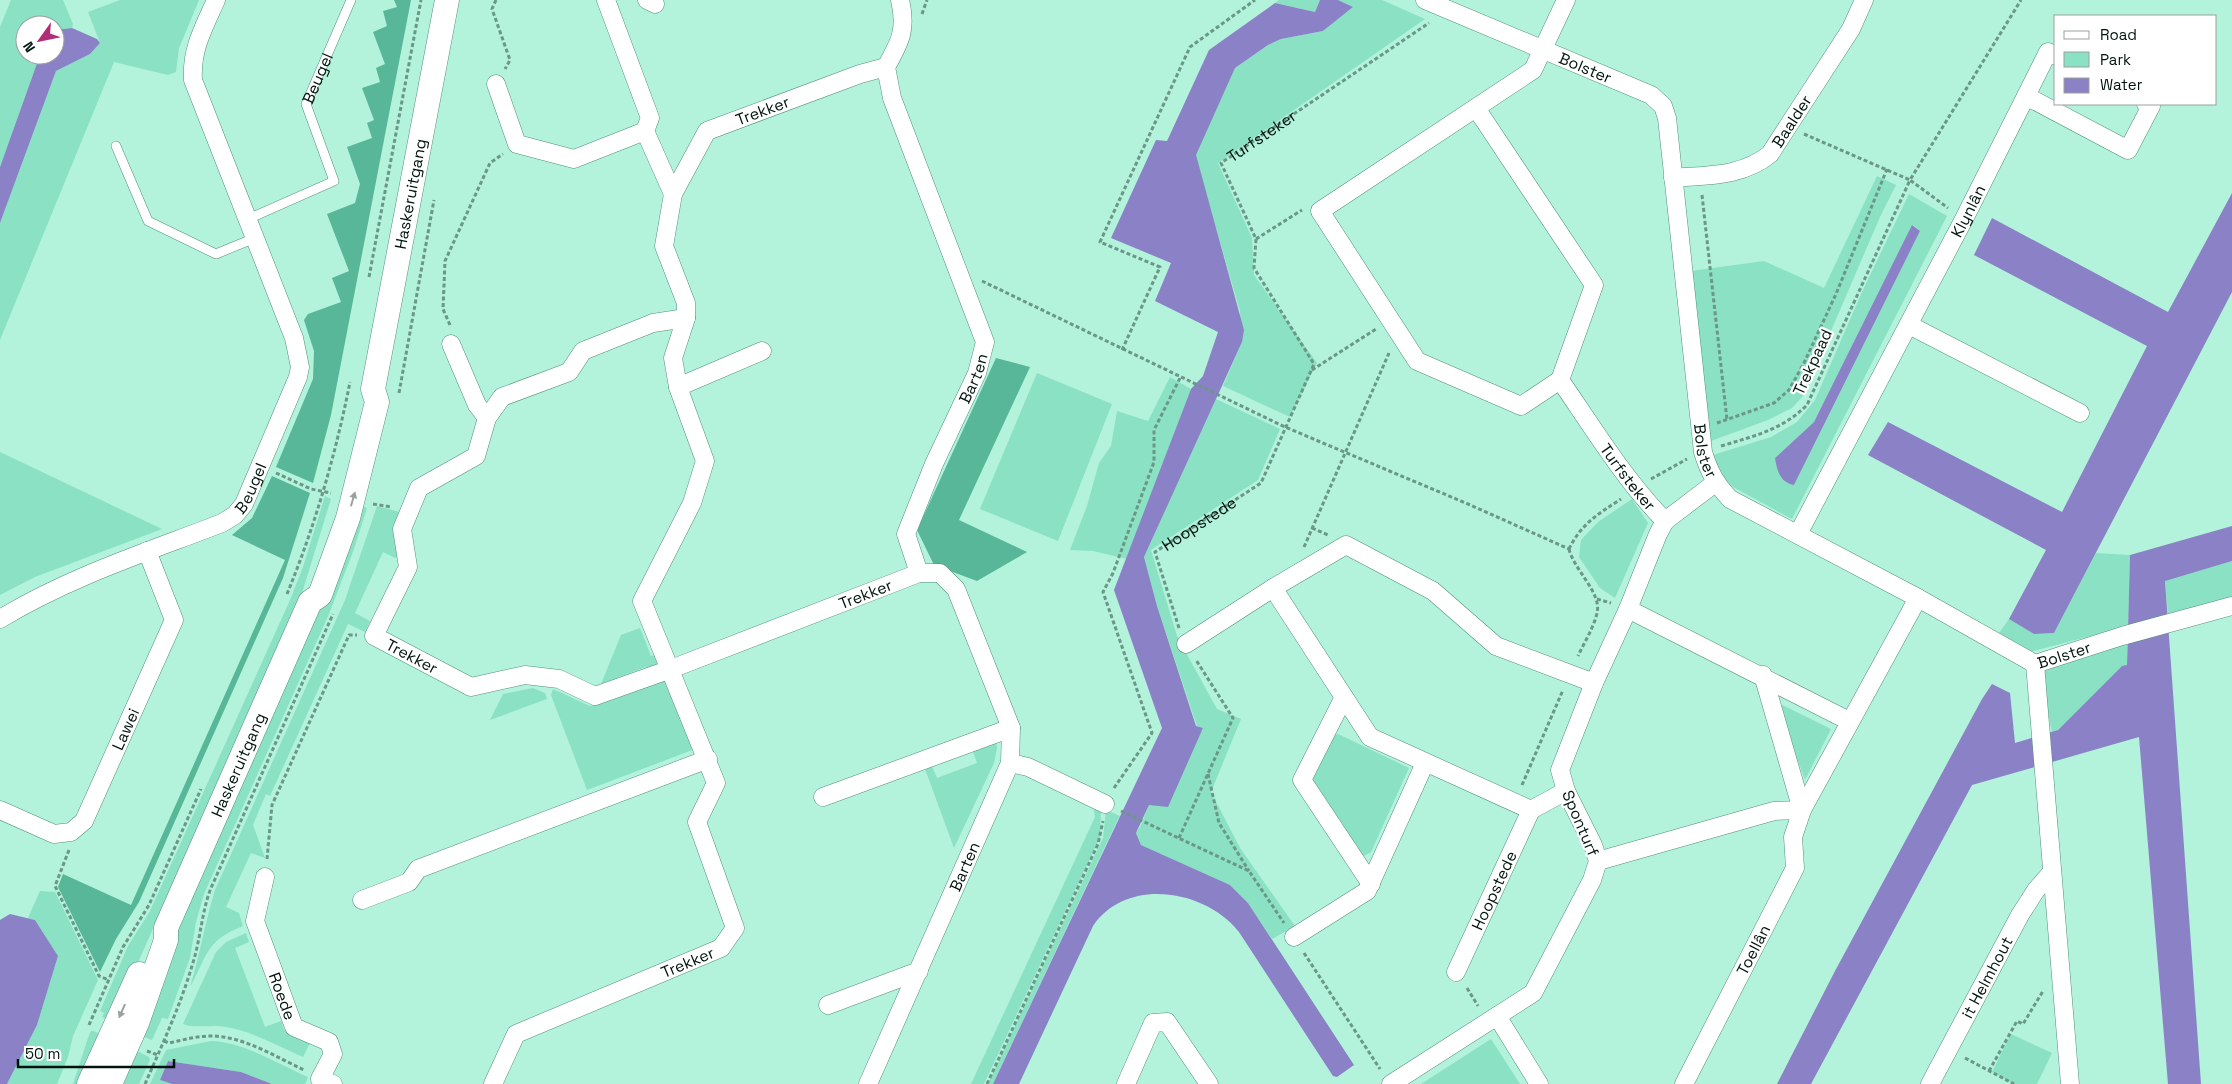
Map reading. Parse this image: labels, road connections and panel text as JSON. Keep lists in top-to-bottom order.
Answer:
{
  "streets": {
    "main road": ["Haskeruitgang"],
    "street": [
      "Bolster",
      "Beugel",
      "Trekker",
      "Baalder",
      "Turfsteker",
      "Klynlân",
      "Barten",
      "Hoopstede",
      "Lawei",
      "Sponturf",
      "Toellân",
      "it Helmhout",
      "Roede"
    ],
    "path": ["Trekpaad"]
  },
  "crossings": [
    ["Bolster", "Baalder"],
    ["Bolster", "Turfsteker"],
    ["Bolster", "Klynlân"],
    ["Bolster", "Trekpaad"],
    ["Bolster", "Toellân"],
    ["Beugel", "Lawei"],
    ["Trekker", "Barten"],
    ["Turfsteker", "Trekpaad"],
    ["Turfsteker", "Sponturf"]
  ],
  "legend": ["Road", "Park", "Water"],
  "scale_bar": "50 m",
  "north": "bottom left"
}
